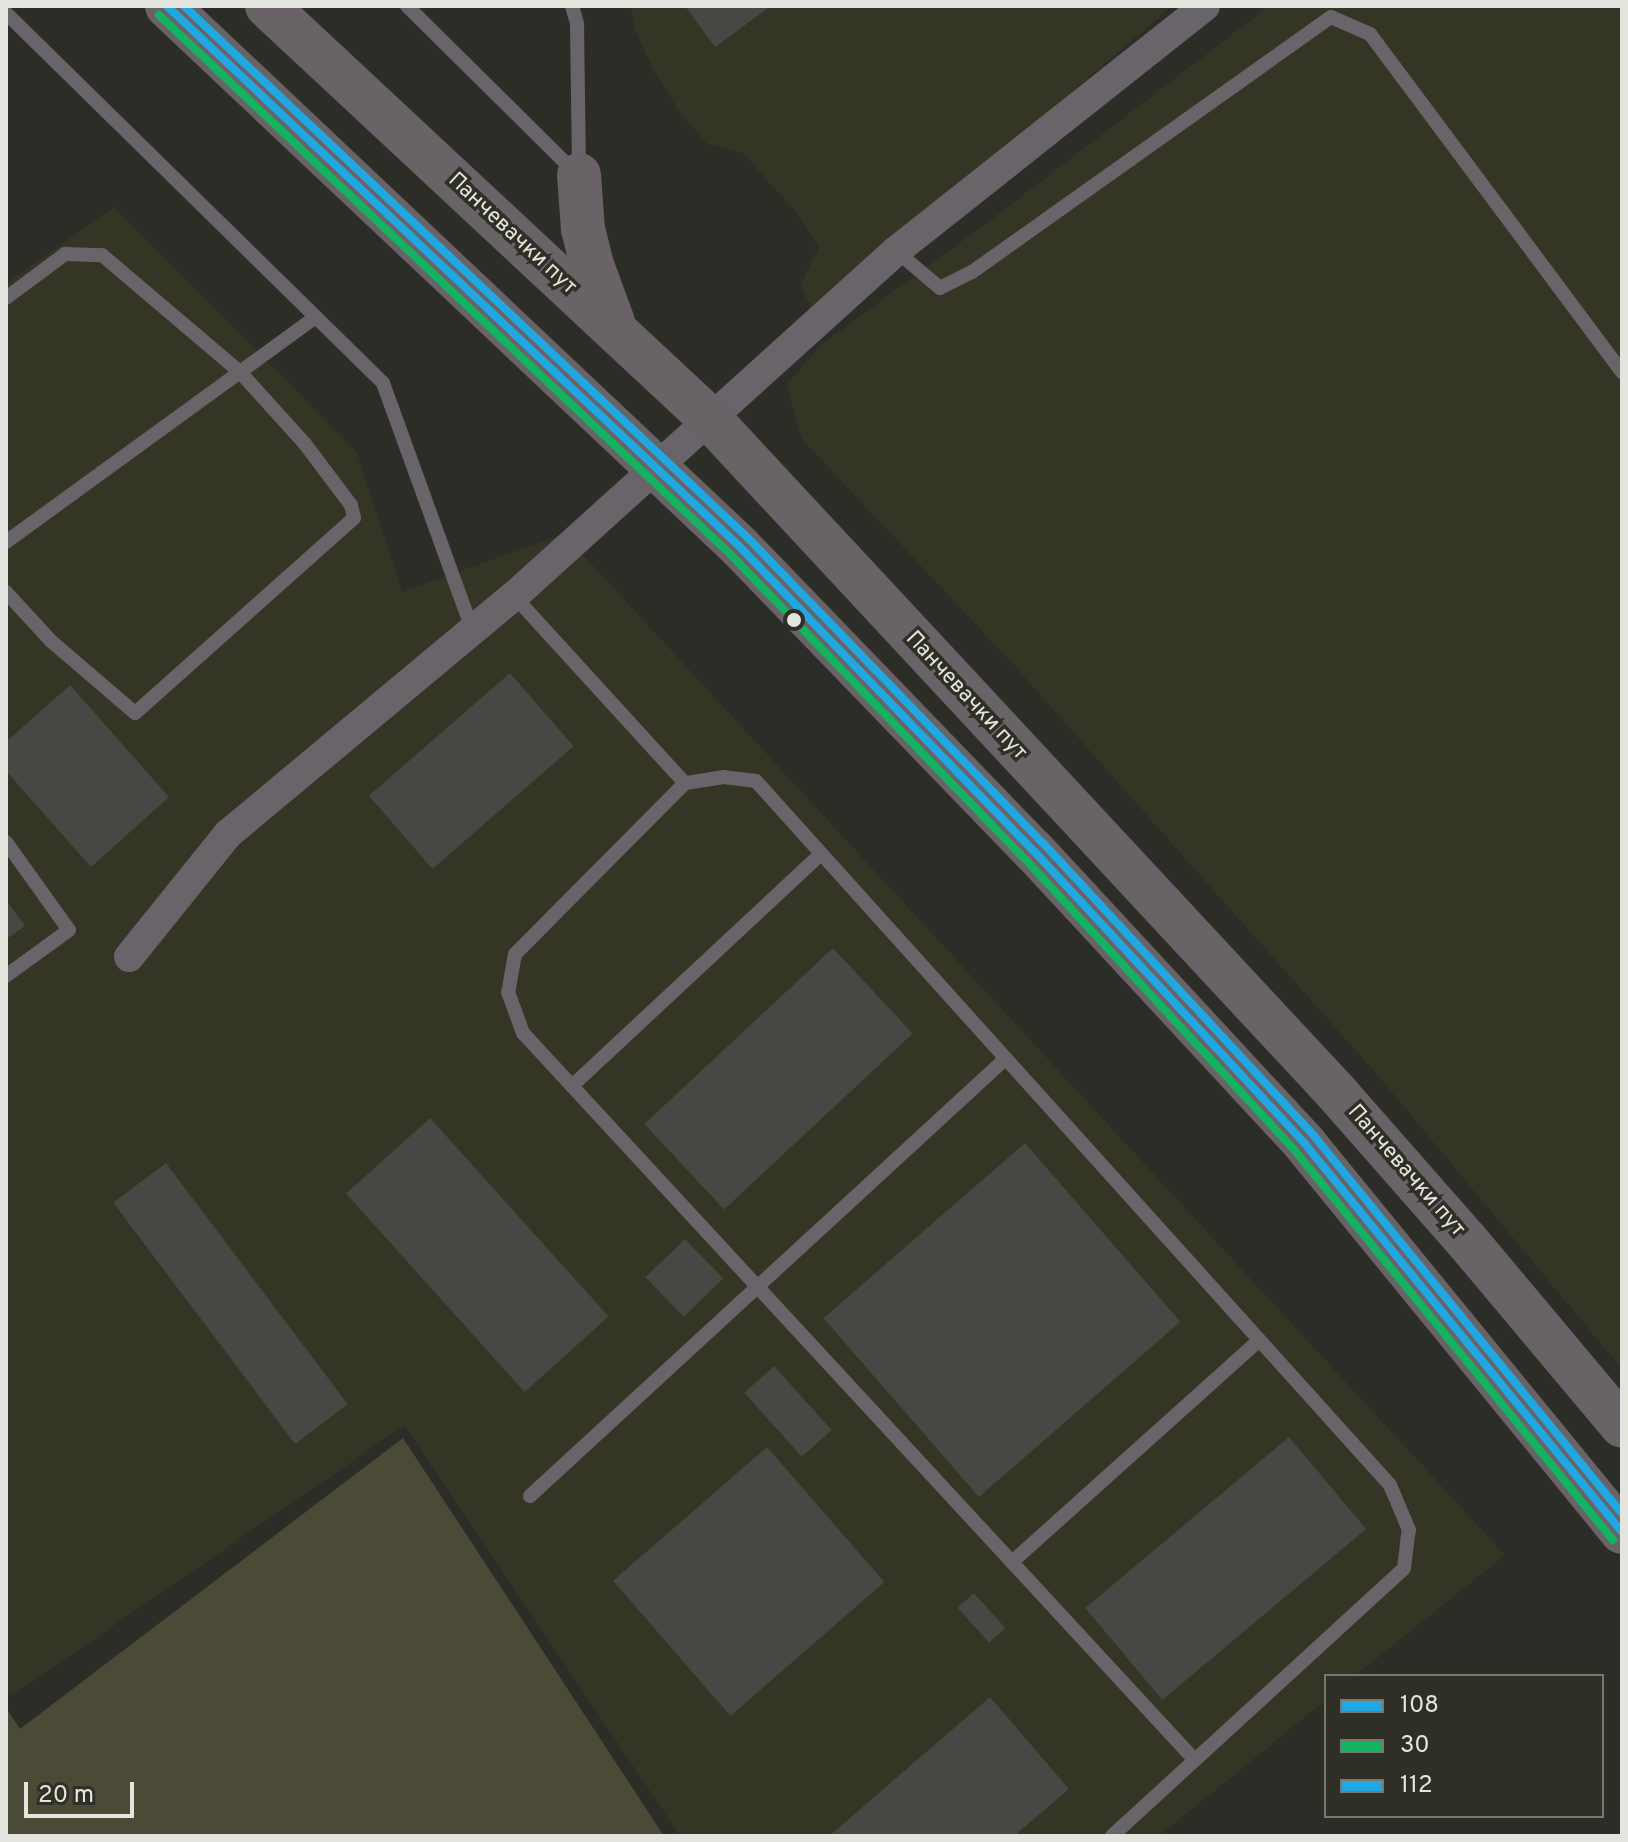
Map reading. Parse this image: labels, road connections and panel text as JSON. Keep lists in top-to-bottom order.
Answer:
{
  "streets": {
    "main road": ["Панчевачки пут"]
  },
  "lines": ["transit line 108", "transit line 112", "transit line 30"],
  "legend": ["108", "30", "112"],
  "scale_bar": "20 m"
}
